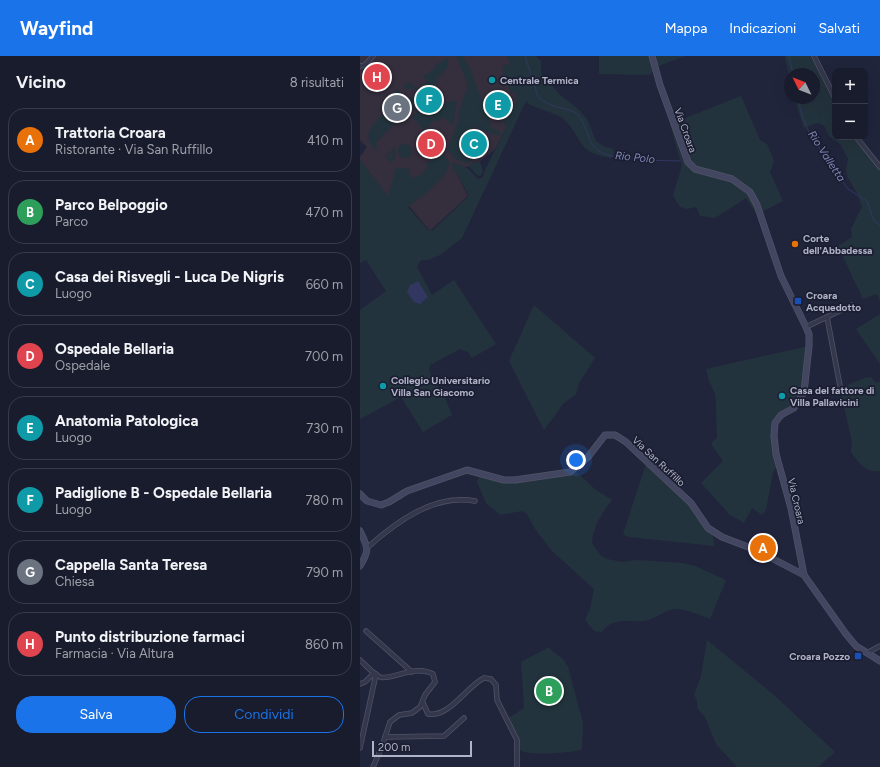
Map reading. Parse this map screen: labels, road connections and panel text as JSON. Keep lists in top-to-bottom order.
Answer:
{
  "streets": {
    "street": ["Via Croara", "Via San Ruffillo"]
  },
  "crossings": [
    ["Via Croara", "Via San Ruffillo"]
  ],
  "water": ["Rio Valletta", "Rio Polo"],
  "places": {
    "other": [
      "Centrale Termica",
      "Corte dell'Abbadessa",
      "Collegio Universitario Villa San Giacomo",
      "Casa del fattore di Villa Pallavicini"
    ],
    "transit": ["Croara Acquedotto", "Croara Pozzo"]
  },
  "scale_bar": "200 m",
  "north": "top left",
  "page": {
    "header": "Wayfind",
    "nav": ["Mappa", "Indicazioni", "Salvati"],
    "heading": ["Vicino", "8 risultati"],
    "pins": [
      "H",
      "F",
      "E",
      "G",
      "C",
      "D",
      "A",
      "B"
    ],
    "map_buttons": ["+", "−"],
    "list": [
      {
        "mark": "A",
        "name": "Trattoria Croara",
        "note": "Ristorante · Via San Ruffillo",
        "value": "410 m"
      },
      {
        "mark": "B",
        "name": "Parco Belpoggio",
        "note": "Parco",
        "value": "470 m"
      },
      {
        "mark": "C",
        "name": "Casa dei Risvegli - Luca De Nigris",
        "note": "Luogo",
        "value": "660 m"
      },
      {
        "mark": "D",
        "name": "Ospedale Bellaria",
        "note": "Ospedale",
        "value": "700 m"
      },
      {
        "mark": "E",
        "name": "Anatomia Patologica",
        "note": "Luogo",
        "value": "730 m"
      },
      {
        "mark": "F",
        "name": "Padiglione B - Ospedale Bellaria",
        "note": "Luogo",
        "value": "780 m"
      },
      {
        "mark": "G",
        "name": "Cappella Santa Teresa",
        "note": "Chiesa",
        "value": "790 m"
      },
      {
        "mark": "H",
        "name": "Punto distribuzione farmaci",
        "note": "Farmacia · Via Altura",
        "value": "860 m"
      }
    ],
    "buttons": ["Salva", "Condividi"],
    "scale": "200 m"
  }
}
